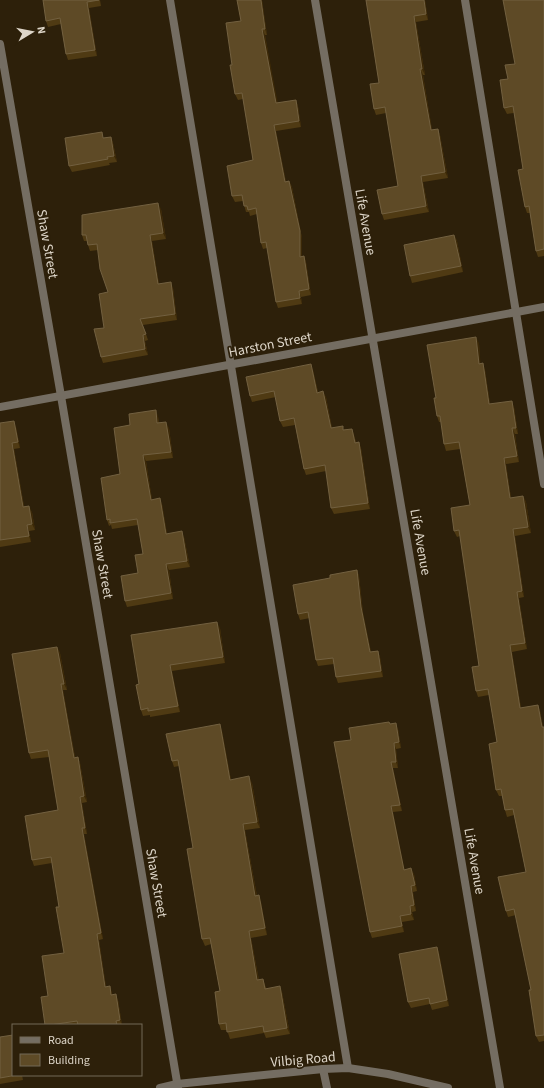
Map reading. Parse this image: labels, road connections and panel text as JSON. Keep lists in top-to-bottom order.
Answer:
{
  "streets": {
    "street": [
      "Life Avenue",
      "Shaw Street",
      "Harston Street",
      "Vilbig Road"
    ]
  },
  "crossings": [
    ["Life Avenue", "Harston Street"],
    ["Shaw Street", "Harston Street"],
    ["Shaw Street", "Vilbig Road"]
  ],
  "legend": ["Road", "Building"],
  "north": "right"
}
